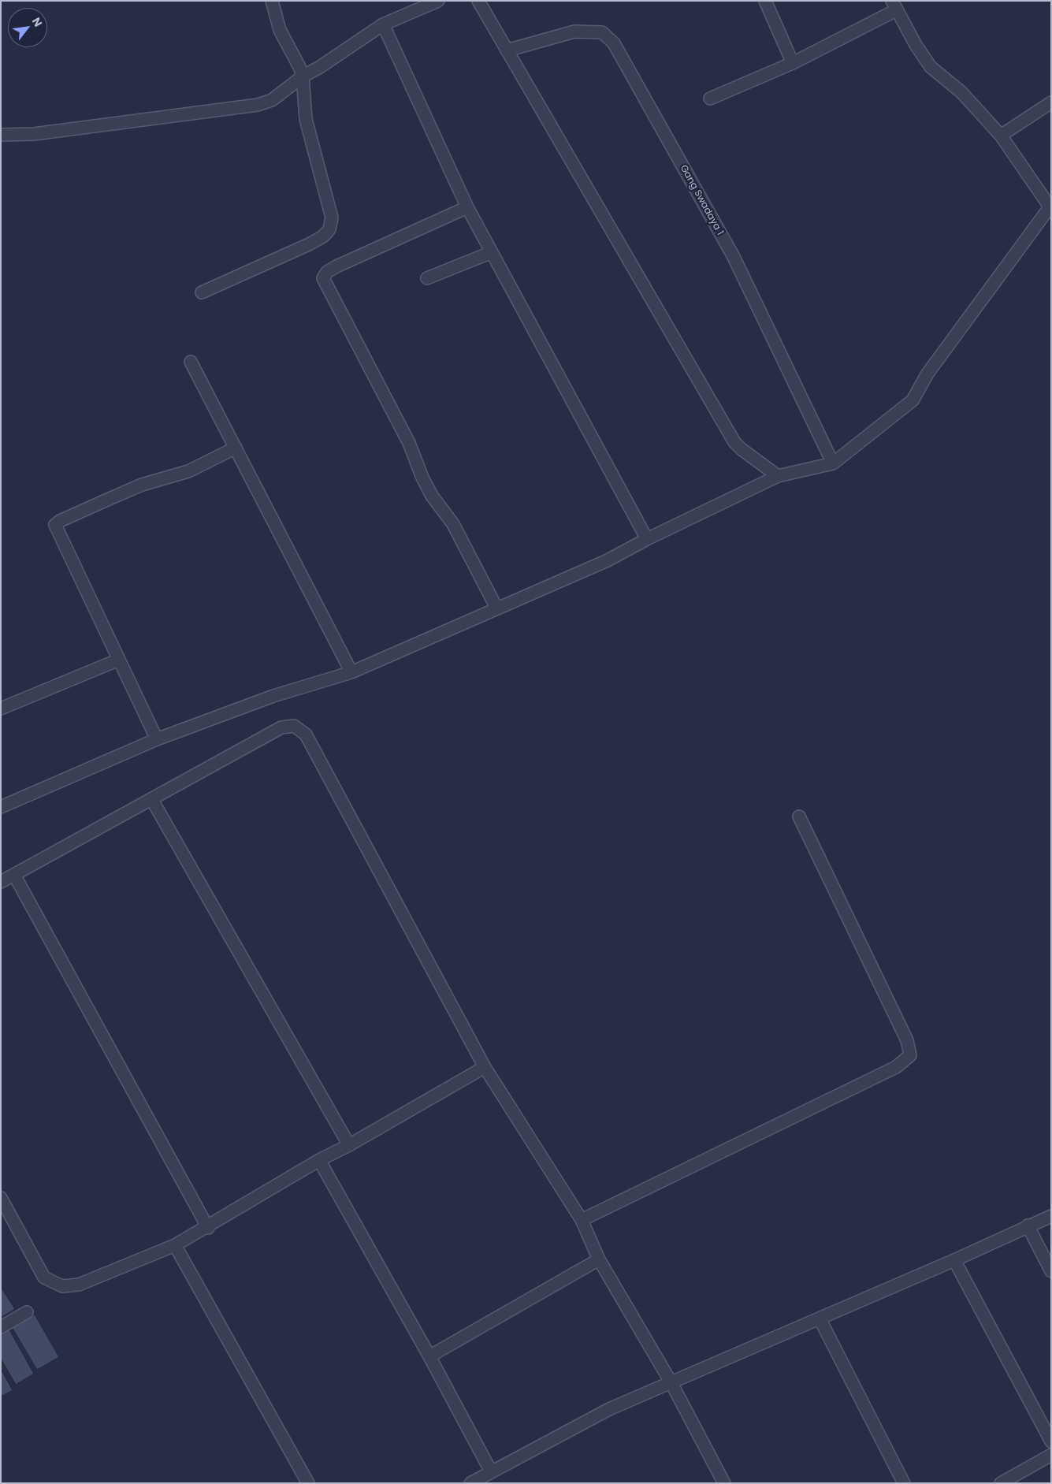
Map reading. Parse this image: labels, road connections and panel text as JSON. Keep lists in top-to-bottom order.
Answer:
{
  "streets": {
    "street": ["Gang Swadaya 1"]
  },
  "north": "top right"
}
